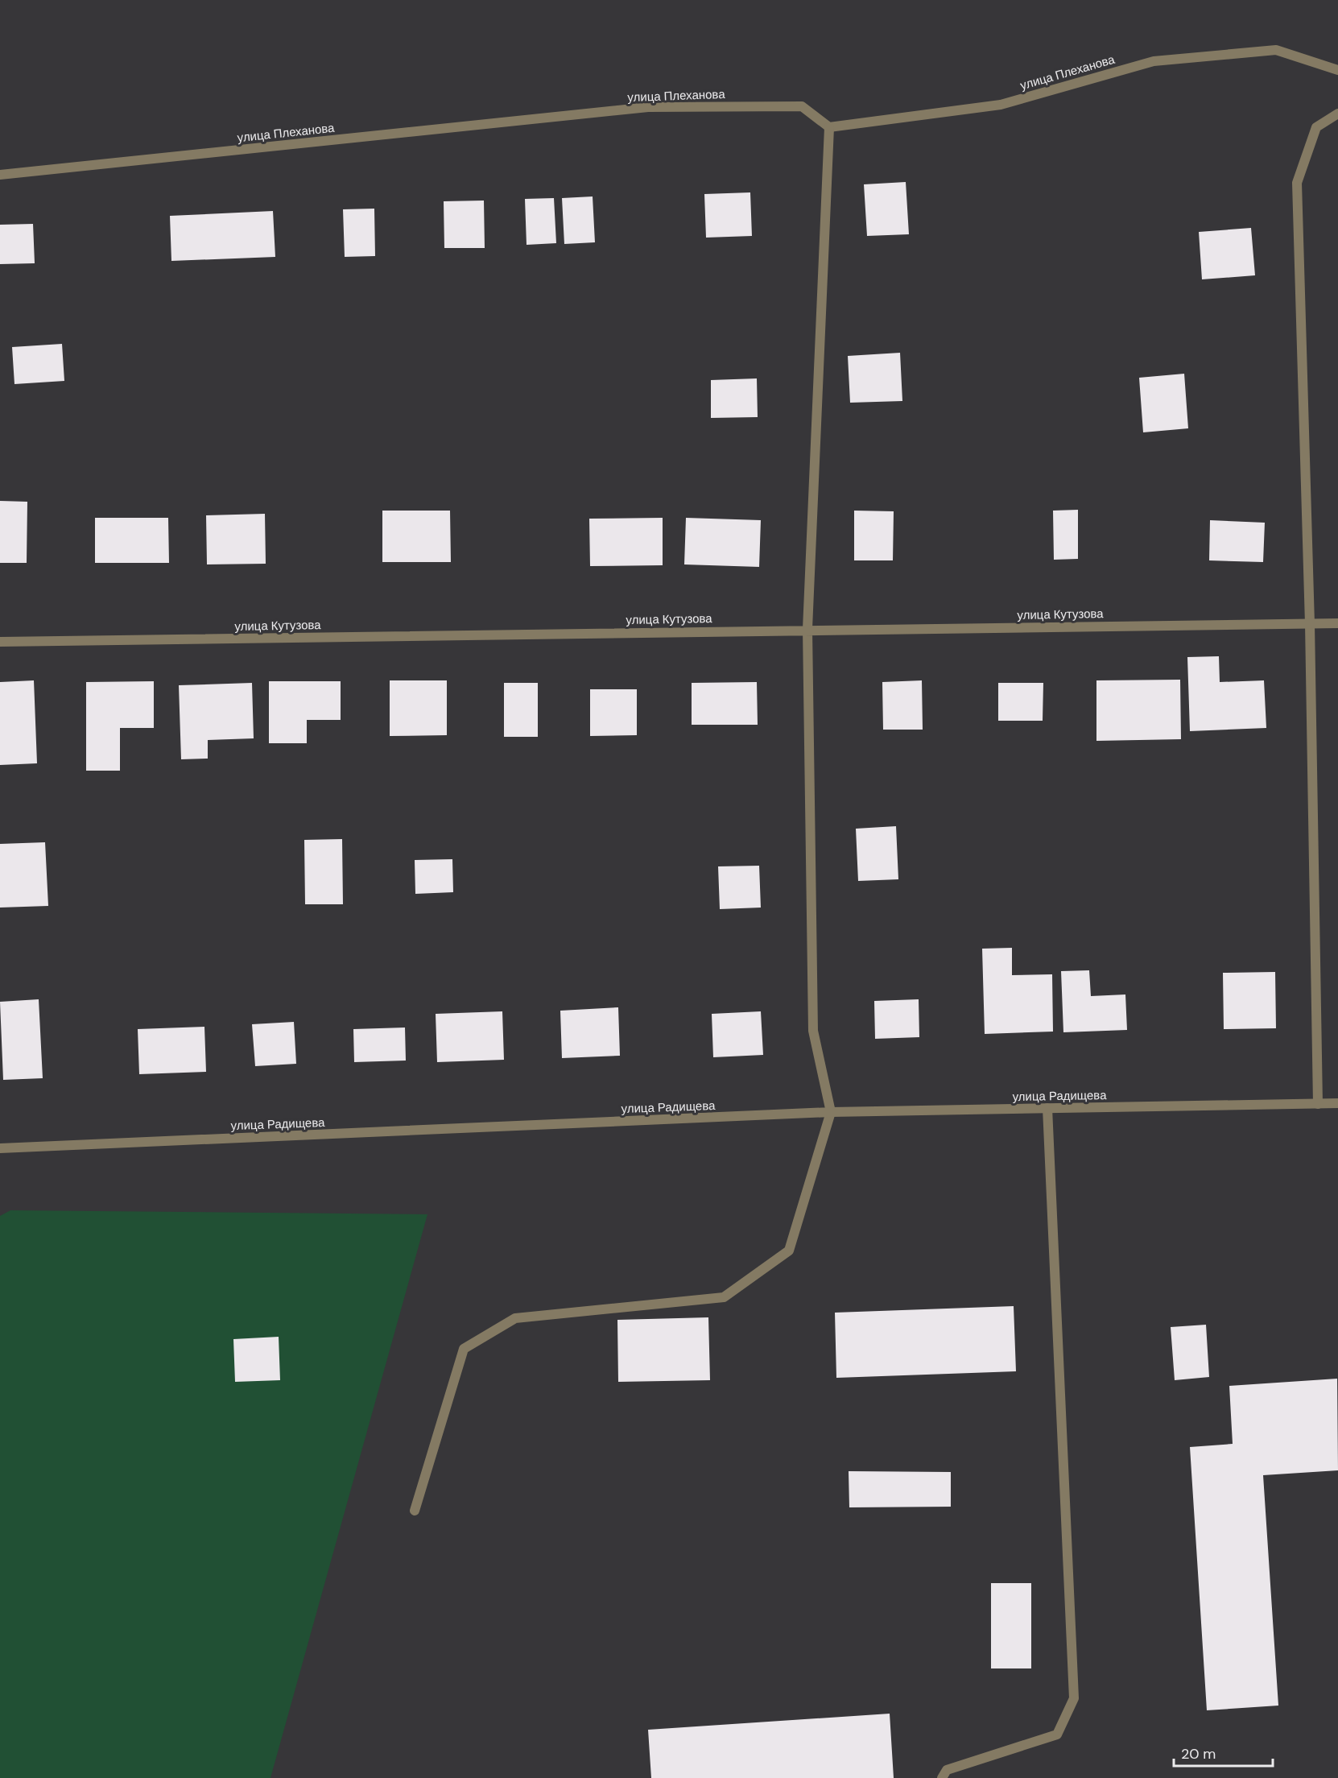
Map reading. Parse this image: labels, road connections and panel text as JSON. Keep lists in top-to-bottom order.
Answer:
{
  "streets": {
    "street": ["улица Плеханова", "улица Кутузова", "улица Радищева"]
  },
  "scale_bar": "20 m"
}
